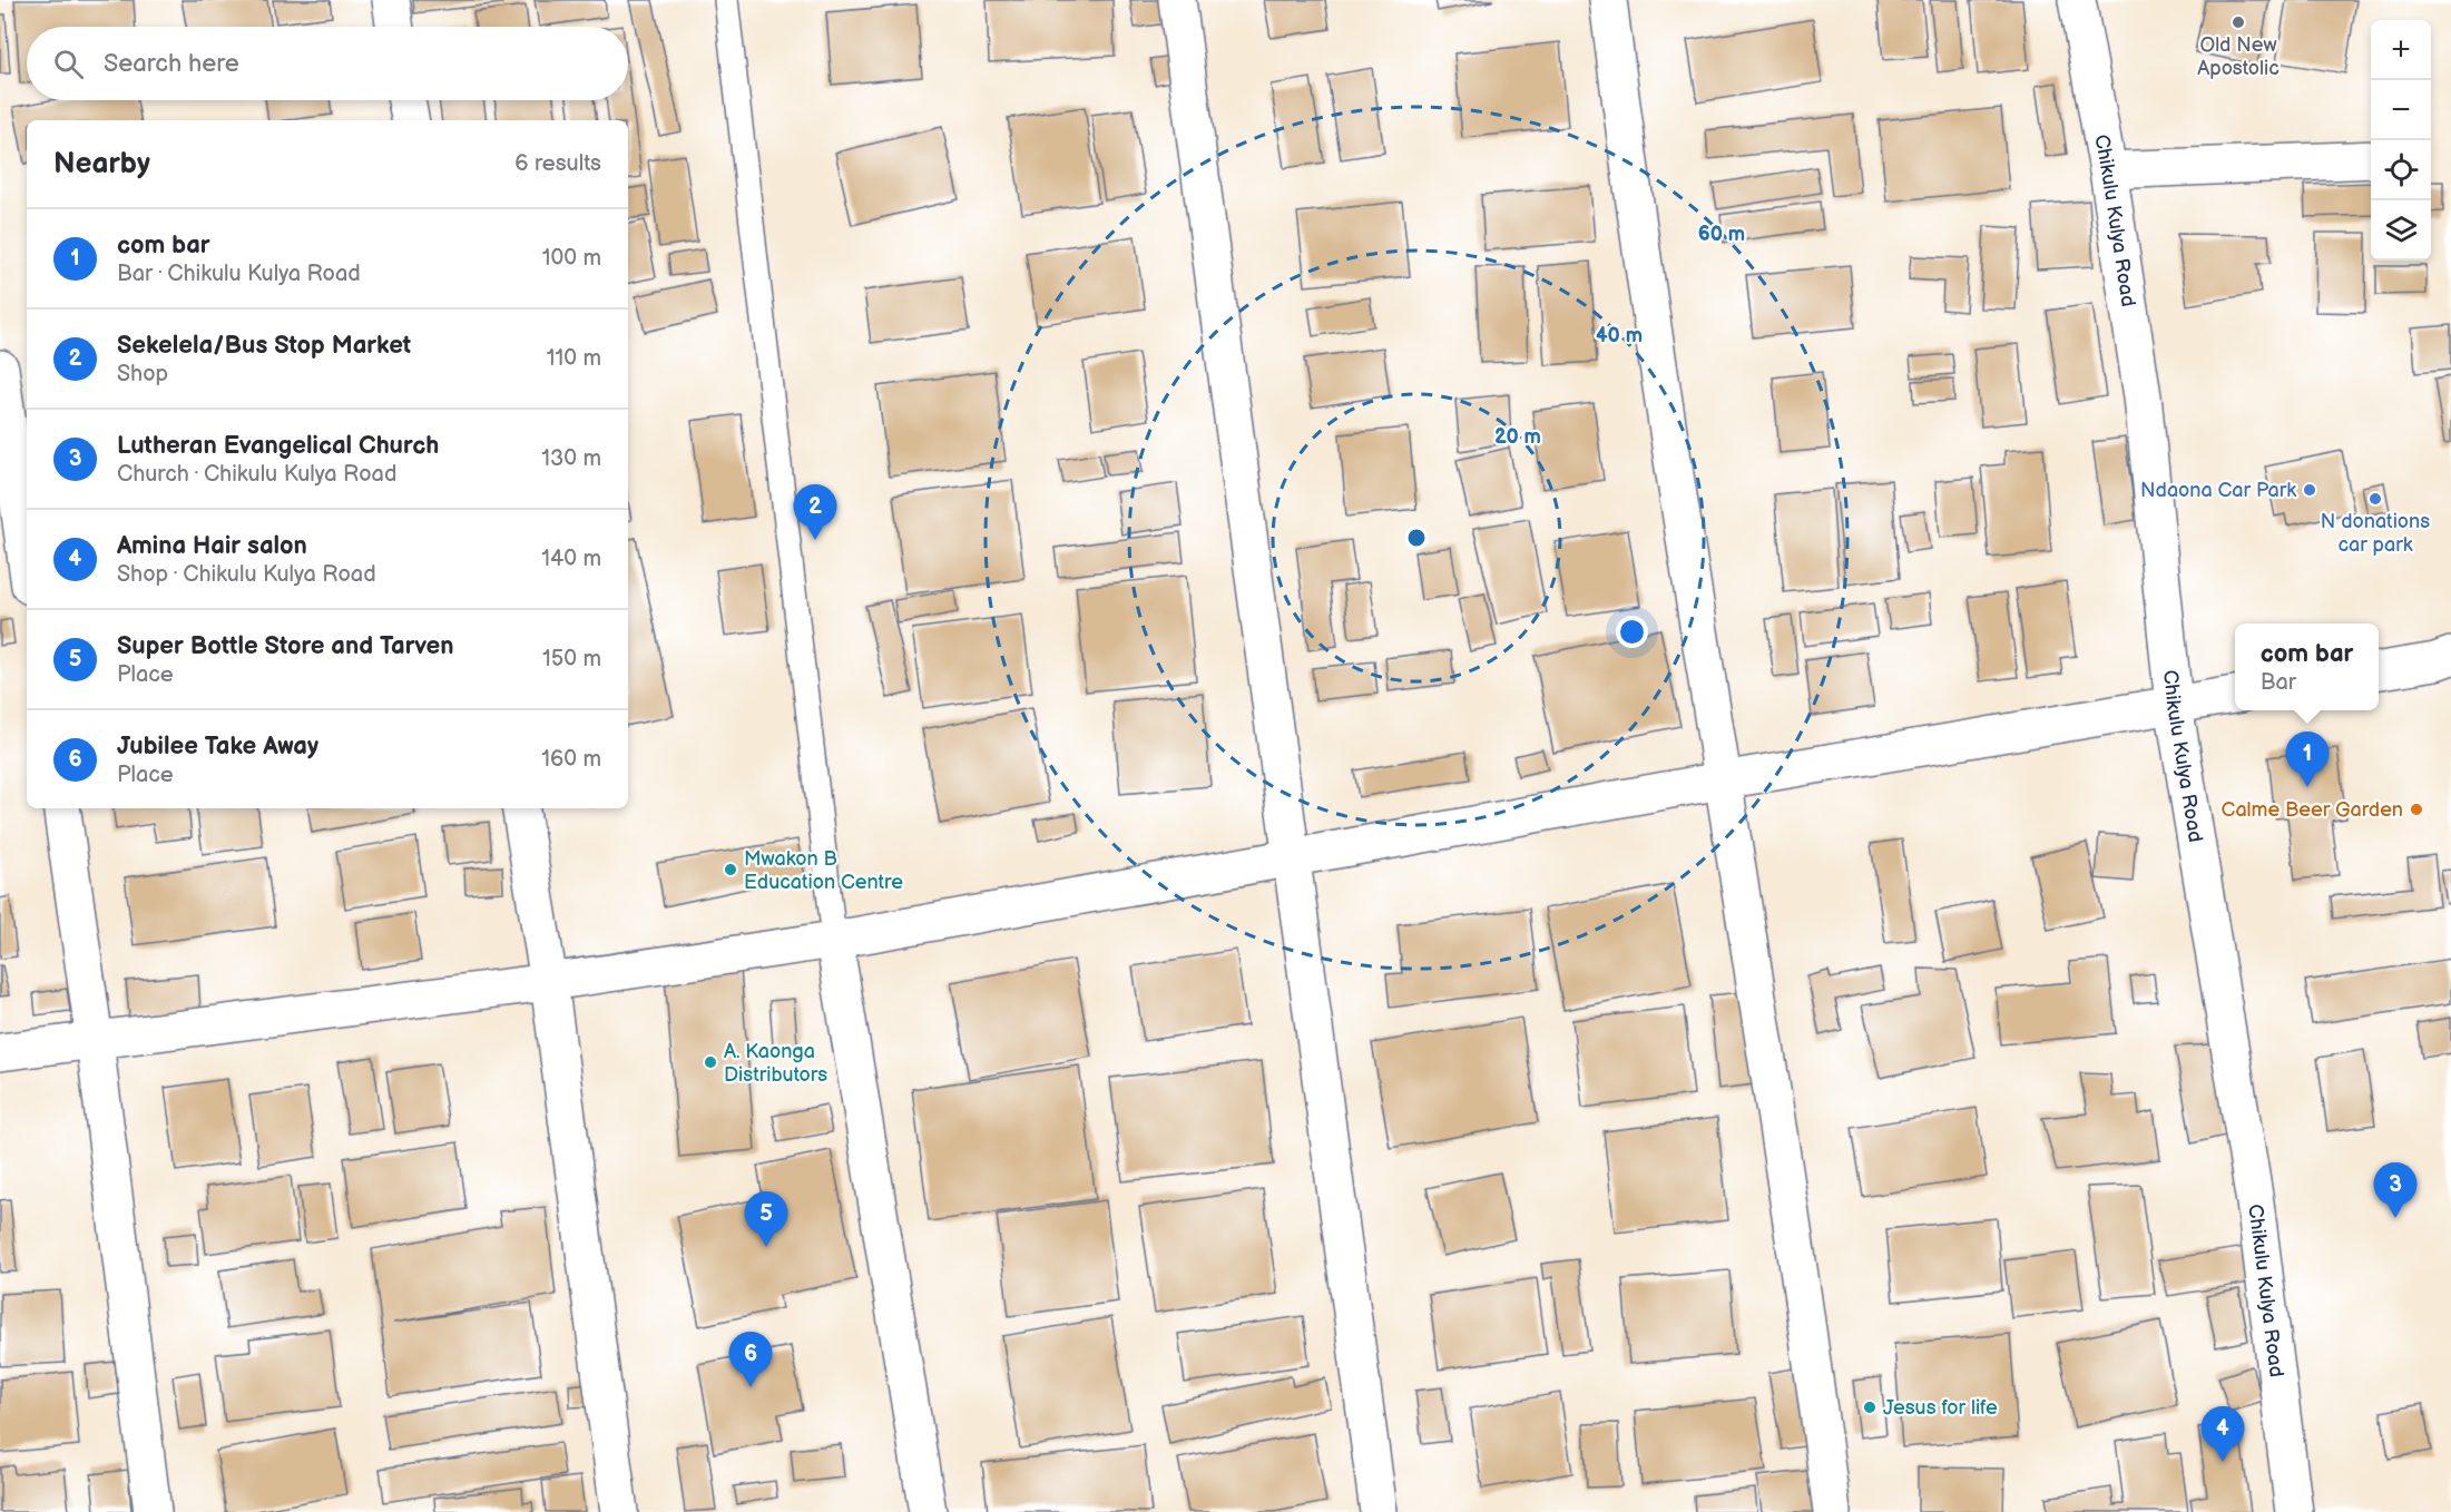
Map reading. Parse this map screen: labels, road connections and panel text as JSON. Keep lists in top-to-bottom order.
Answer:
{
  "streets": {
    "street": ["Chikulu Kulya Road"]
  },
  "places": [
    "Old New Apostolic",
    "Ndaona Car Park",
    "N donations car park",
    "Calme Beer Garden",
    "Mwakon B Education Centre",
    "A. Kaonga Distributors",
    "Jesus for life"
  ],
  "page": {
    "map_buttons": ["+", "−"],
    "search": "Search here",
    "heading": ["Nearby", "6 results"],
    "list": [
      {
        "mark": "1",
        "name": "com bar",
        "note": "Bar · Chikulu Kulya Road",
        "value": "100 m"
      },
      {
        "mark": "2",
        "name": "Sekelela/Bus Stop Market",
        "note": "Shop",
        "value": "110 m"
      },
      {
        "mark": "3",
        "name": "Lutheran Evangelical Church",
        "note": "Church · Chikulu Kulya Road",
        "value": "130 m"
      },
      {
        "mark": "4",
        "name": "Amina Hair salon",
        "note": "Shop · Chikulu Kulya Road",
        "value": "140 m"
      },
      {
        "mark": "5",
        "name": "Super Bottle Store and Tarven",
        "note": "Place",
        "value": "150 m"
      },
      {
        "mark": "6",
        "name": "Jubilee Take Away",
        "note": "Place",
        "value": "160 m"
      }
    ],
    "pins": [
      "2",
      "1",
      "3",
      "5",
      "6",
      "4"
    ],
    "popup": ["com bar", "Bar"]
  },
  "rings": ["60 m", "40 m", "20 m"]
}
